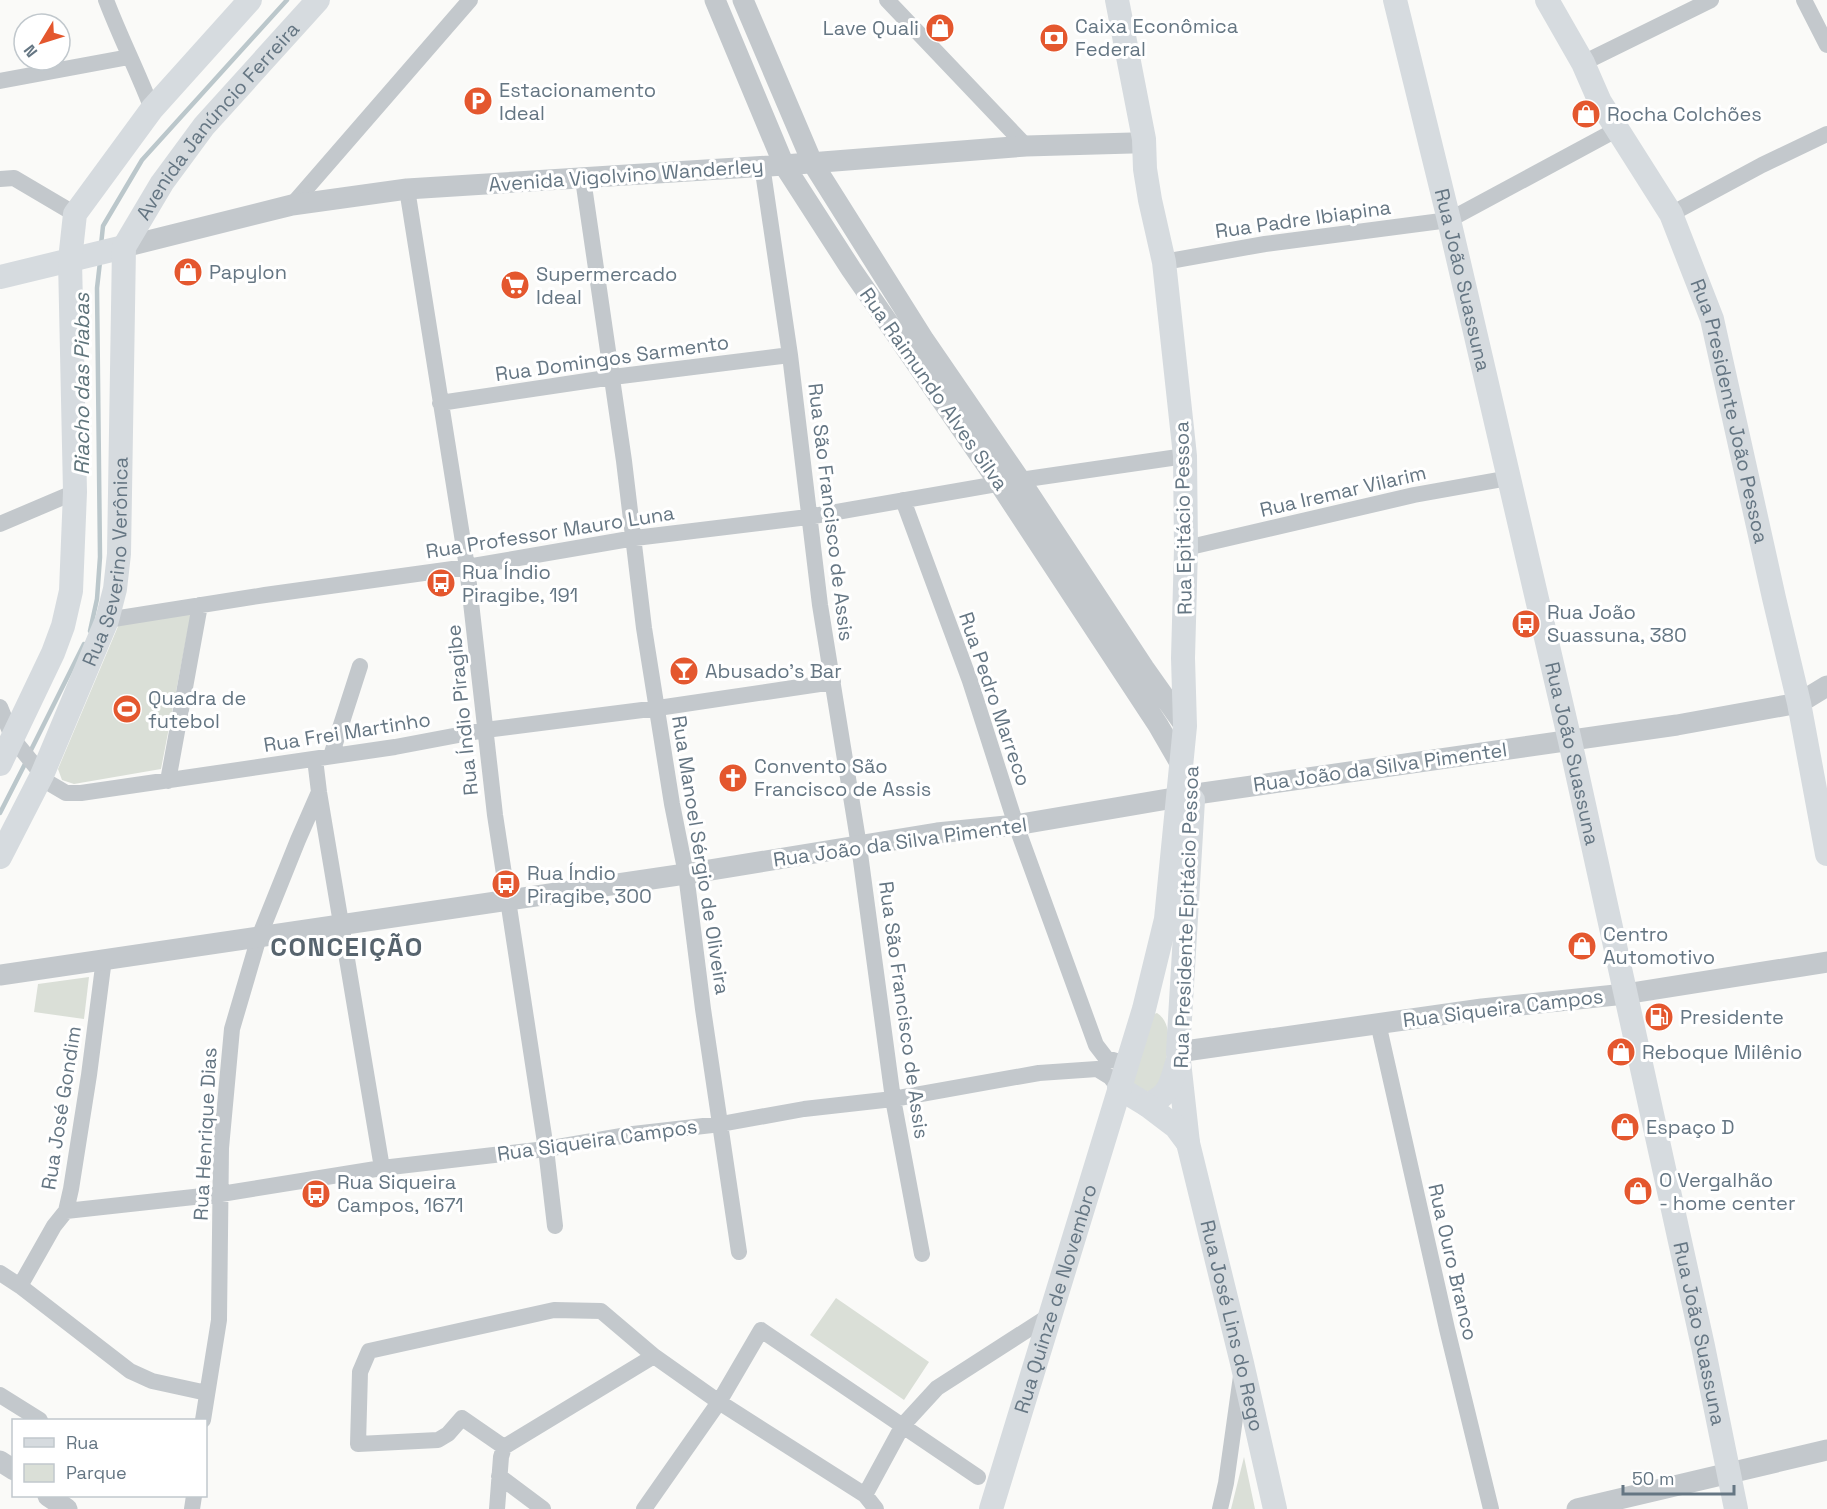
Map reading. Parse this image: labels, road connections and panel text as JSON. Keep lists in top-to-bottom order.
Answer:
{
  "streets": {
    "main road": [
      "Avenida Janúncio Ferreira",
      "Rua João Suassuna",
      "Rua Presidente João Pessoa",
      "Rua Epitácio Pessoa",
      "Rua Severino Verônica",
      "Rua Presidente Epitácio Pessoa",
      "Rua Quinze de Novembro",
      "Rua José Lins do Rego"
    ],
    "street": [
      "Avenida Vigolvino Wanderley",
      "Rua Padre Ibiapina",
      "Rua Domingos Sarmento",
      "Rua Raimundo Alves Silva",
      "Rua Iremar Vilarim",
      "Rua São Francisco de Assis",
      "Rua Professor Mauro Luna",
      "Rua Pedro Marreco",
      "Rua Índio Piragibe",
      "Rua Frei Martinho",
      "Rua João da Silva Pimentel",
      "Rua Manoel Sérgio de Oliveira",
      "Rua Siqueira Campos",
      "Rua José Gondim",
      "Rua Henrique Dias",
      "Rua Ouro Branco"
    ]
  },
  "crossings": [
    ["Avenida Janúncio Ferreira", "Avenida Vigolvino Wanderley"],
    ["Avenida Janúncio Ferreira", "Rua Severino Verônica"],
    ["Avenida Vigolvino Wanderley", "Rua Raimundo Alves Silva"],
    ["Avenida Vigolvino Wanderley", "Rua São Francisco de Assis"],
    ["Avenida Vigolvino Wanderley", "Rua Epitácio Pessoa"],
    ["Avenida Vigolvino Wanderley", "Rua Severino Verônica"],
    ["Avenida Vigolvino Wanderley", "Rua Índio Piragibe"],
    ["Avenida Vigolvino Wanderley", "Rua Manoel Sérgio de Oliveira"],
    ["Rua Padre Ibiapina", "Rua João Suassuna"],
    ["Rua Padre Ibiapina", "Rua Epitácio Pessoa"],
    ["Rua João Suassuna", "Rua Iremar Vilarim"],
    ["Rua João Suassuna", "Rua João da Silva Pimentel"],
    ["Rua João Suassuna", "Rua Siqueira Campos"],
    ["Rua Domingos Sarmento", "Rua São Francisco de Assis"],
    ["Rua Domingos Sarmento", "Rua Índio Piragibe"],
    ["Rua Domingos Sarmento", "Rua Manoel Sérgio de Oliveira"],
    ["Rua Raimundo Alves Silva", "Rua São Francisco de Assis"],
    ["Rua Raimundo Alves Silva", "Rua Epitácio Pessoa"],
    ["Rua Raimundo Alves Silva", "Rua Professor Mauro Luna"],
    ["Rua Raimundo Alves Silva", "Rua Presidente Epitácio Pessoa"],
    ["Rua Presidente João Pessoa", "Rua João da Silva Pimentel"],
    ["Rua Iremar Vilarim", "Rua Epitácio Pessoa"],
    ["Rua São Francisco de Assis", "Rua Professor Mauro Luna"],
    ["Rua São Francisco de Assis", "Rua Frei Martinho"],
    ["Rua São Francisco de Assis", "Rua João da Silva Pimentel"],
    ["Rua São Francisco de Assis", "Rua Siqueira Campos"],
    ["Rua Epitácio Pessoa", "Rua João da Silva Pimentel"],
    ["Rua Epitácio Pessoa", "Rua Presidente Epitácio Pessoa"],
    ["Rua Professor Mauro Luna", "Rua Severino Verônica"],
    ["Rua Professor Mauro Luna", "Rua Pedro Marreco"],
    ["Rua Professor Mauro Luna", "Rua Índio Piragibe"],
    ["Rua Professor Mauro Luna", "Rua Manoel Sérgio de Oliveira"],
    ["Rua Severino Verônica", "Rua Frei Martinho"],
    ["Rua Pedro Marreco", "Rua João da Silva Pimentel"],
    ["Rua Pedro Marreco", "Rua Presidente Epitácio Pessoa"],
    ["Rua Índio Piragibe", "Rua Frei Martinho"],
    ["Rua Índio Piragibe", "Rua João da Silva Pimentel"],
    ["Rua Índio Piragibe", "Rua Siqueira Campos"],
    ["Rua Frei Martinho", "Rua Manoel Sérgio de Oliveira"],
    ["Rua João da Silva Pimentel", "Rua Manoel Sérgio de Oliveira"],
    ["Rua João da Silva Pimentel", "Rua Presidente Epitácio Pessoa"],
    ["Rua João da Silva Pimentel", "Rua José Gondim"],
    ["Rua João da Silva Pimentel", "Rua Henrique Dias"],
    ["Rua Manoel Sérgio de Oliveira", "Rua Siqueira Campos"],
    ["Rua Presidente Epitácio Pessoa", "Rua Siqueira Campos"],
    ["Rua Presidente Epitácio Pessoa", "Rua Quinze de Novembro"],
    ["Rua Presidente Epitácio Pessoa", "Rua José Lins do Rego"],
    ["Rua Siqueira Campos", "Rua José Gondim"],
    ["Rua Siqueira Campos", "Rua Henrique Dias"],
    ["Rua Siqueira Campos", "Rua Ouro Branco"],
    ["Rua Siqueira Campos", "Rua Quinze de Novembro"]
  ],
  "districts": ["CONCEIÇÃO"],
  "water": ["Riacho das Piabas"],
  "places": {
    "shop": [
      "Lave Quali",
      "Rocha Colchões",
      "Papylon",
      "Centro Automotivo",
      "Reboque Milênio",
      "Espaço D",
      "O Vergalhão - home center"
    ],
    "bank": ["Caixa Econômica Federal"],
    "parking": ["Estacionamento Ideal"],
    "supermarket": ["Supermercado Ideal"],
    "bus stop": [
      "Rua Índio Piragibe, 191",
      "Rua João Suassuna, 380",
      "Rua Índio Piragibe, 300",
      "Rua Siqueira Campos, 1671"
    ],
    "bar": ["Abusado's Bar"],
    "sports": ["Quadra de futebol"],
    "church": ["Convento São Francisco de Assis"],
    "fuel station": ["Presidente"]
  },
  "legend": ["Rua", "Parque"],
  "scale_bar": "50 m",
  "north": "bottom left"
}
